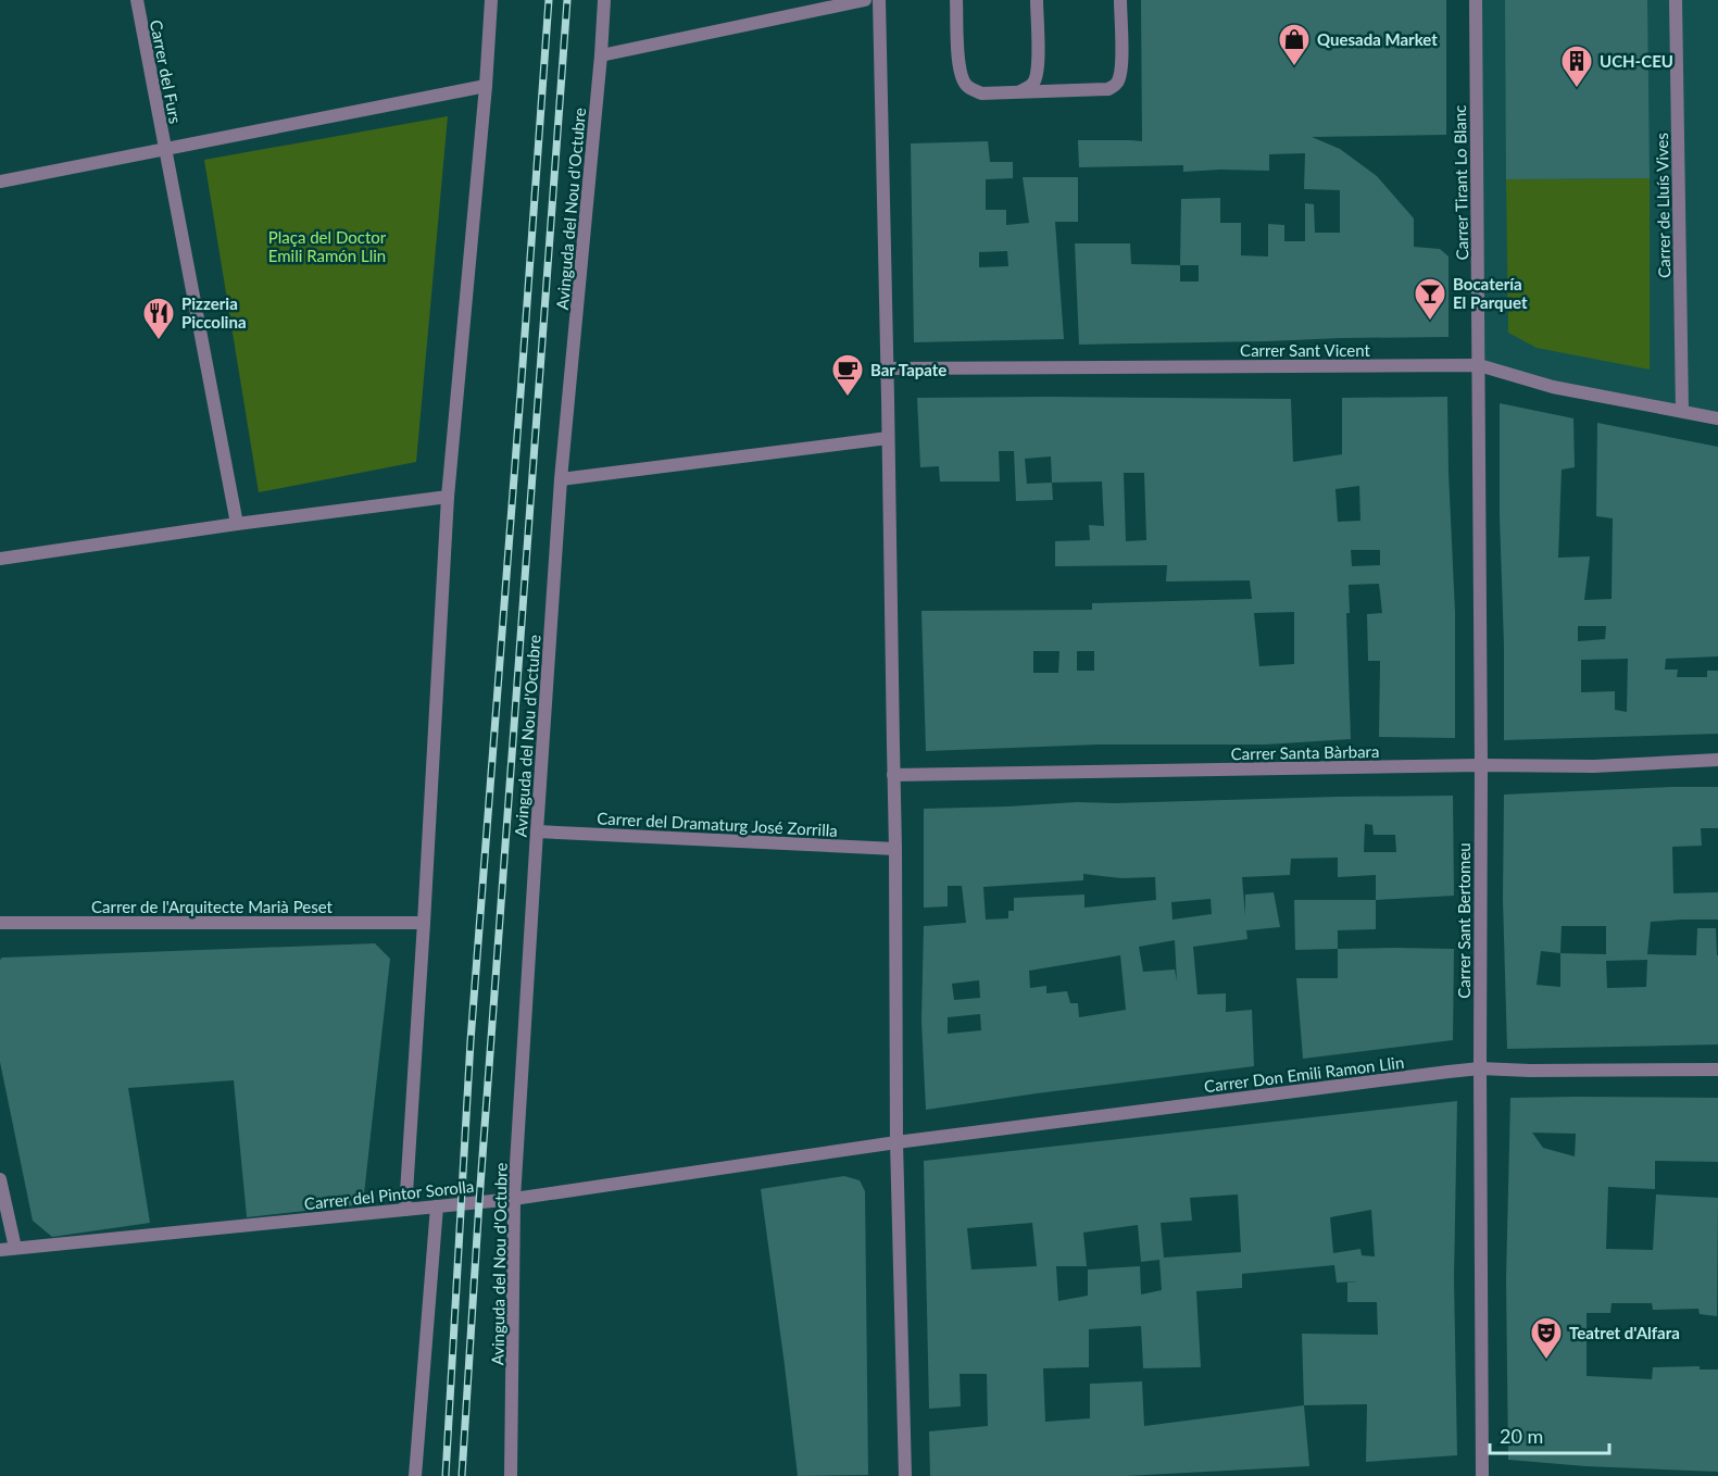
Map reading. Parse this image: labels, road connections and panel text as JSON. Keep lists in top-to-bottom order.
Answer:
{
  "streets": {
    "street": [
      "Carrer del Furs",
      "Carrer Tirant Lo Blanc",
      "Carrer de Lluís Vives",
      "Avinguda del Nou d'Octubre",
      "Carrer Sant Vicent",
      "Carrer Santa Bàrbara",
      "Carrer del Dramaturg José Zorrilla",
      "Carrer de l'Arquitecte Marià Peset",
      "Carrer Sant Bertomeu",
      "Carrer Don Emili Ramon Llin",
      "Carrer del Pintor Sorolla"
    ]
  },
  "crossings": [
    ["Carrer Tirant Lo Blanc", "Carrer Sant Vicent"],
    ["Carrer Tirant Lo Blanc", "Carrer Sant Bertomeu"],
    ["Carrer de Lluís Vives", "Carrer Sant Vicent"],
    ["Avinguda del Nou d'Octubre", "Carrer del Dramaturg José Zorrilla"],
    ["Avinguda del Nou d'Octubre", "Carrer del Pintor Sorolla"],
    ["Carrer Sant Vicent", "Carrer Sant Bertomeu"],
    ["Carrer Santa Bàrbara", "Carrer Sant Bertomeu"],
    ["Carrer Sant Bertomeu", "Carrer Don Emili Ramon Llin"],
    ["Carrer Don Emili Ramon Llin", "Carrer del Pintor Sorolla"]
  ],
  "parks": ["Plaça del Doctor Emili Ramón Llin"],
  "places": {
    "shop": ["Quesada Market"],
    "building": ["UCH-CEU"],
    "bar": ["Bocatería El Parquet"],
    "restaurant": ["Pizzeria Piccolina"],
    "cafe": ["Bar Tapate"],
    "theatre": ["Teatret d'Alfara"]
  },
  "scale_bar": "20 m"
}
